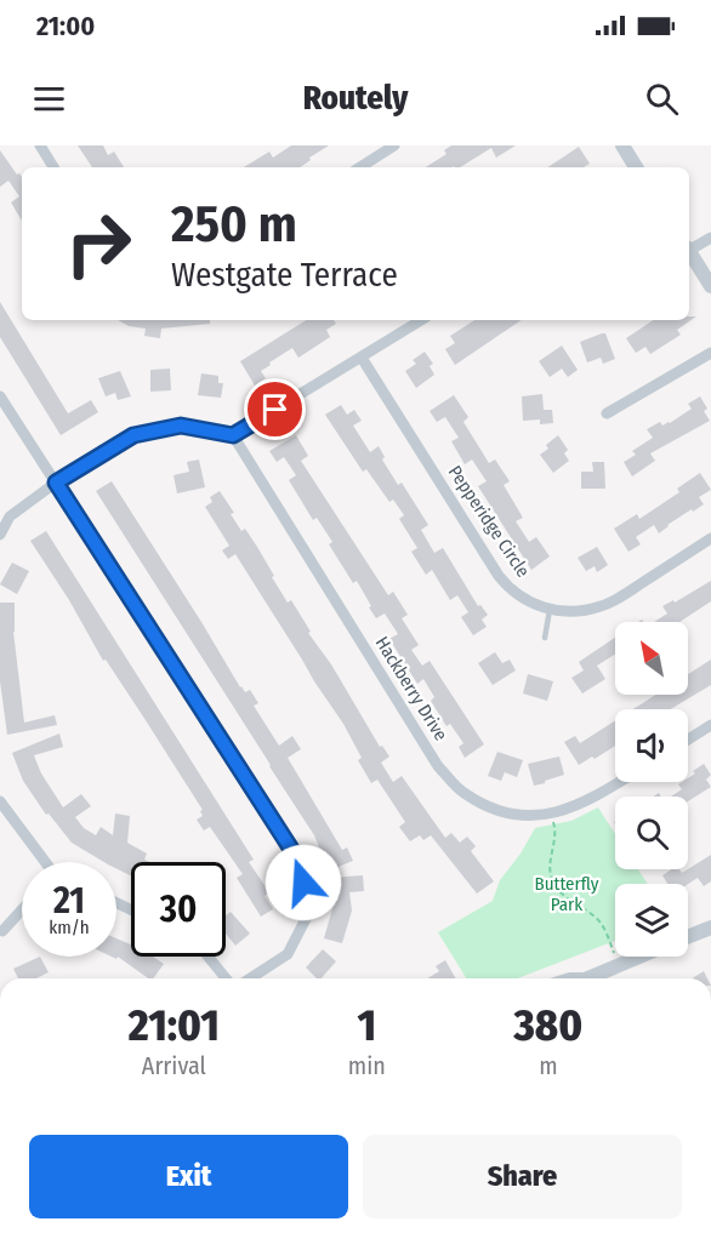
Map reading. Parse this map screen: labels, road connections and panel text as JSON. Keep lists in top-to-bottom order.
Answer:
{
  "streets": {
    "street": ["Pepperidge Circle", "Hackberry Drive"]
  },
  "parks": ["Butterfly Park"],
  "north": "top left",
  "page": {
    "status": "21:00",
    "header": "Routely",
    "turn": ["250 m", "Westgate Terrace"],
    "speed": "21 km/h",
    "limit": "30",
    "eta": [
      "21:01",
      "Arrival",
      "1",
      "min",
      "380",
      "m"
    ],
    "buttons": ["Exit", "Share"]
  }
}
